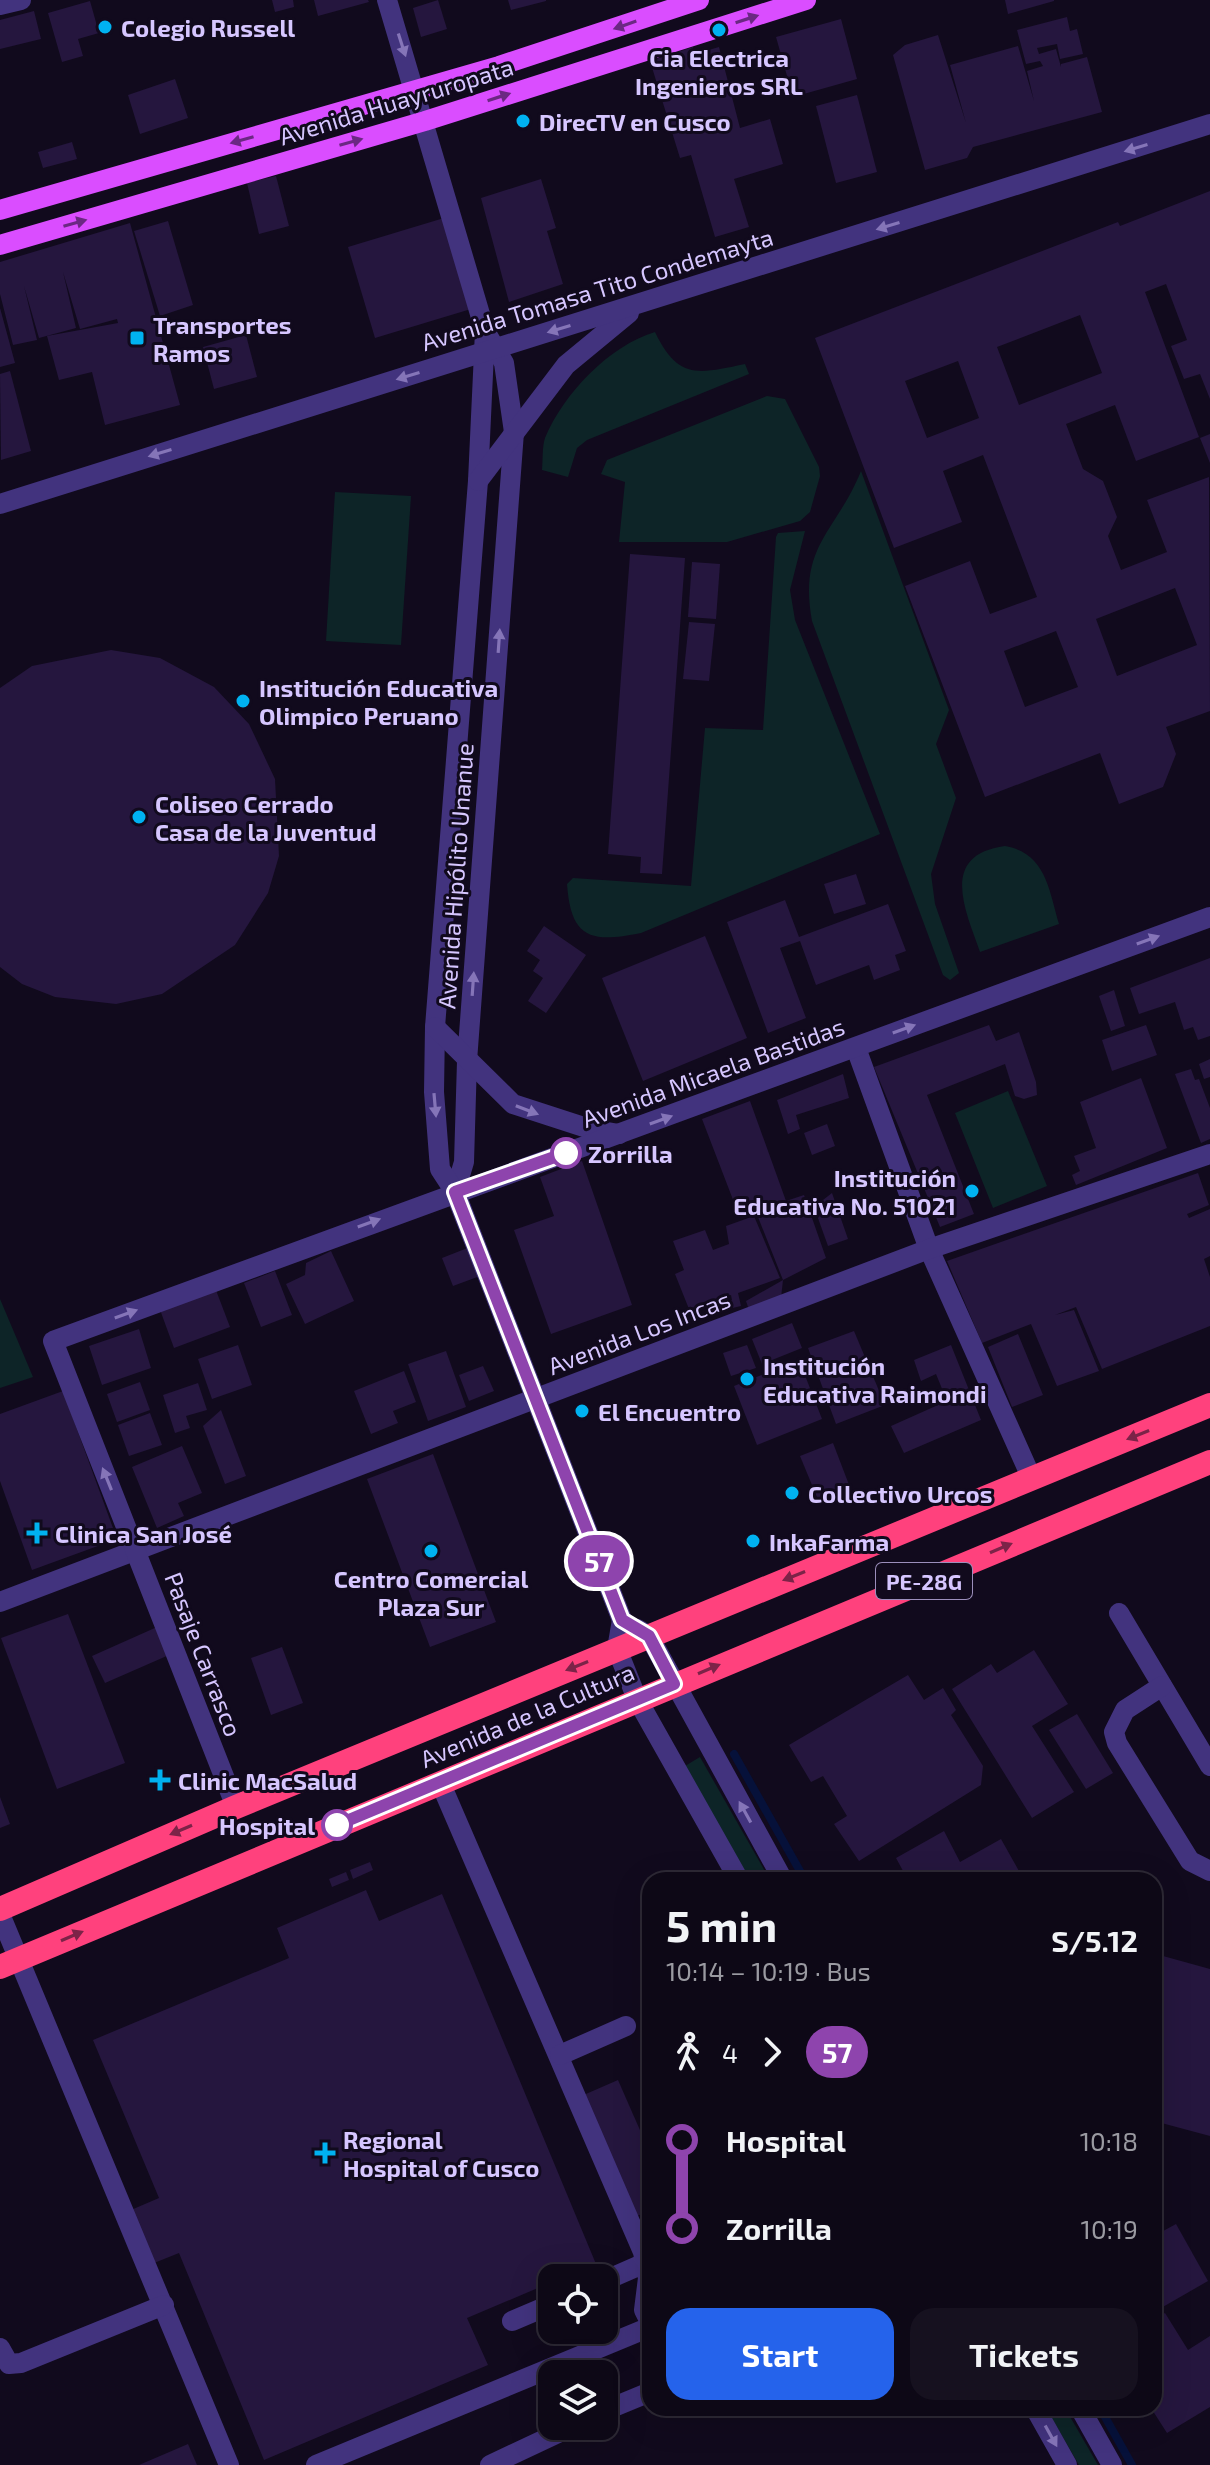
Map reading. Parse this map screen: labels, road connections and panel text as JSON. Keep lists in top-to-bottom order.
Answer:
{
  "streets": {
    "highway": ["PE-28G", "Avenida de la Cultura"],
    "main road": ["Avenida Huayruropata"],
    "street": [
      "Avenida Tomasa Tito Condemayta",
      "Avenida Hipólito Unanue",
      "Avenida Micaela Bastidas",
      "Avenida Los Incas",
      "Pasaje Carrasco"
    ]
  },
  "crossings": [
    ["Avenida Huayruropata", "Avenida Hipólito Unanue"],
    ["Avenida Tomasa Tito Condemayta", "Avenida Hipólito Unanue"],
    ["Avenida Hipólito Unanue", "Avenida Micaela Bastidas"],
    ["Avenida Hipólito Unanue", "Avenida Los Incas"],
    ["Avenida Micaela Bastidas", "Pasaje Carrasco"],
    ["Avenida Los Incas", "Pasaje Carrasco"],
    ["Pasaje Carrasco", "Avenida de la Cultura"]
  ],
  "one_way": ["Avenida Tomasa Tito Condemayta", "Avenida Micaela Bastidas", "Pasaje Carrasco"],
  "places": {
    "other": [
      "Colegio Russell",
      "Cia Electrica Ingenieros SRL",
      "DirecTV en Cusco",
      "Institución Educativa Olimpico Peruano",
      "Coliseo Cerrado Casa de la Juventud",
      "Zorrilla",
      "Institución Educativa No. 51021",
      "Institución Educativa Raimondi",
      "El Encuentro",
      "Collectivo Urcos",
      "InkaFarma",
      "Centro Comercial Plaza Sur",
      "Hospital"
    ],
    "transit": ["Transportes Ramos"],
    "health": ["Clinica San José", "Clinic MacSalud", "Regional Hospital of Cusco"]
  },
  "lines": ["bus line 57"],
  "page": {
    "on_map": "57",
    "heading": ["5 min", "10:14 – 10:19 · Bus", "S/5.12"],
    "legs": ["4", "57"],
    "list": [
      {
        "name": "Hospital",
        "value": "10:18"
      },
      {
        "name": "Zorrilla",
        "value": "10:19"
      }
    ],
    "buttons": ["Start", "Tickets"]
  }
}
